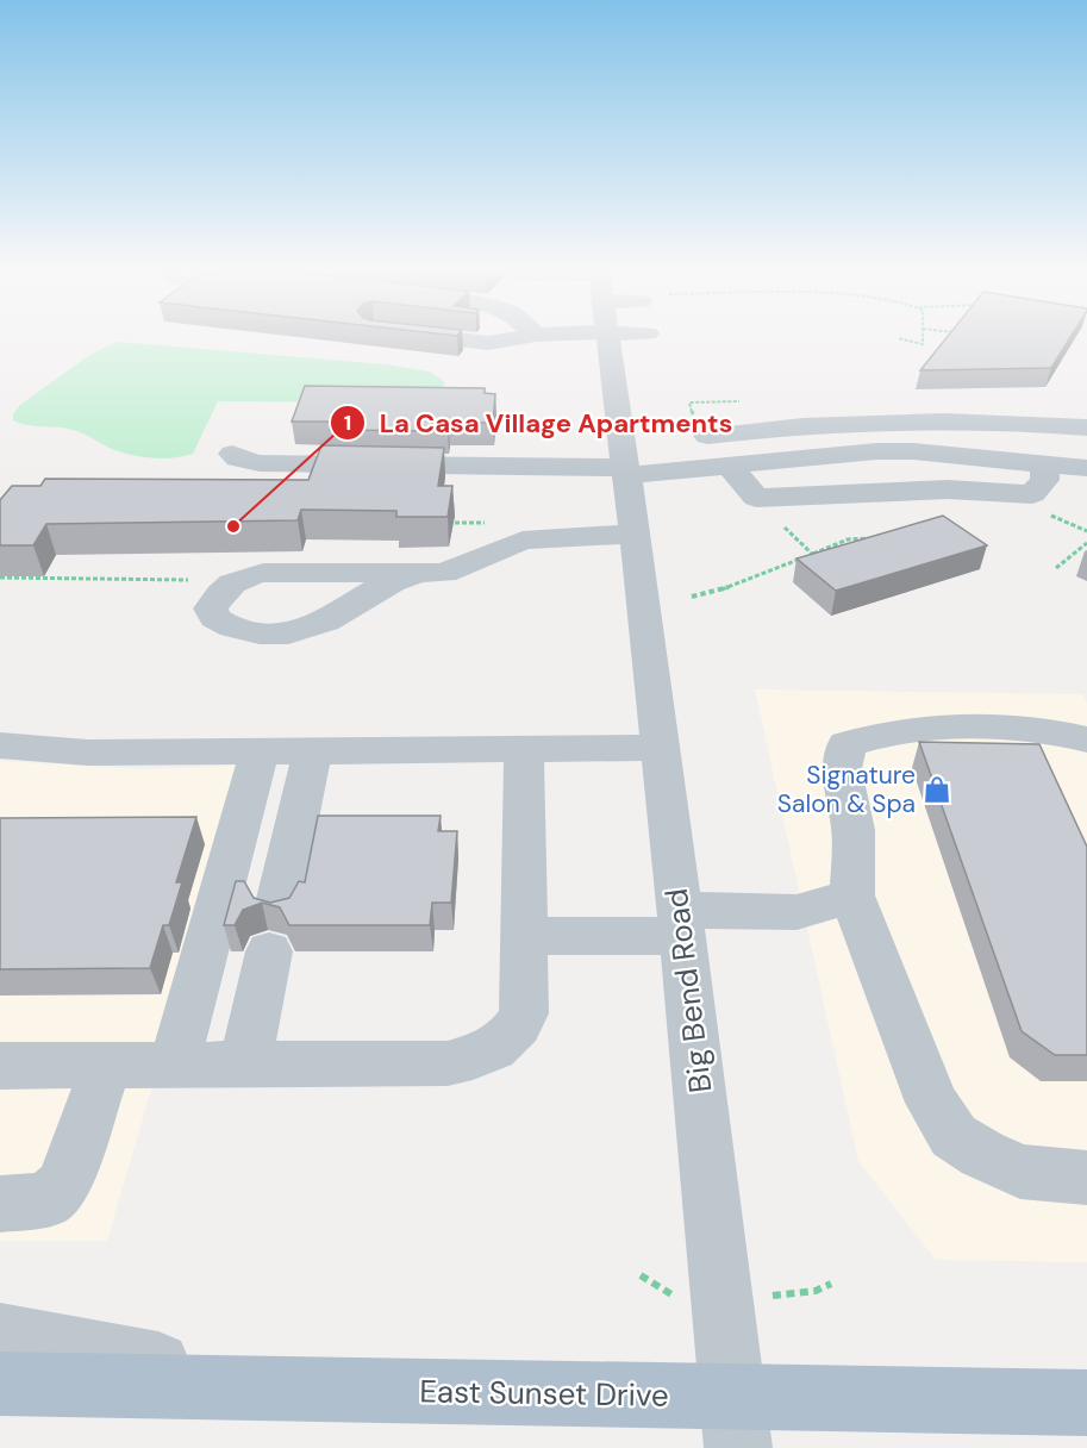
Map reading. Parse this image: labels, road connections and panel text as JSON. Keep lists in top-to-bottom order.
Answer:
{
  "streets": {
    "main road": ["East Sunset Drive"],
    "street": ["Big Bend Road"]
  },
  "crossings": [
    ["Big Bend Road", "East Sunset Drive"]
  ],
  "places": {
    "other": ["La Casa Village Apartments"],
    "shop": ["Signature Salon & Spa"]
  }
}
